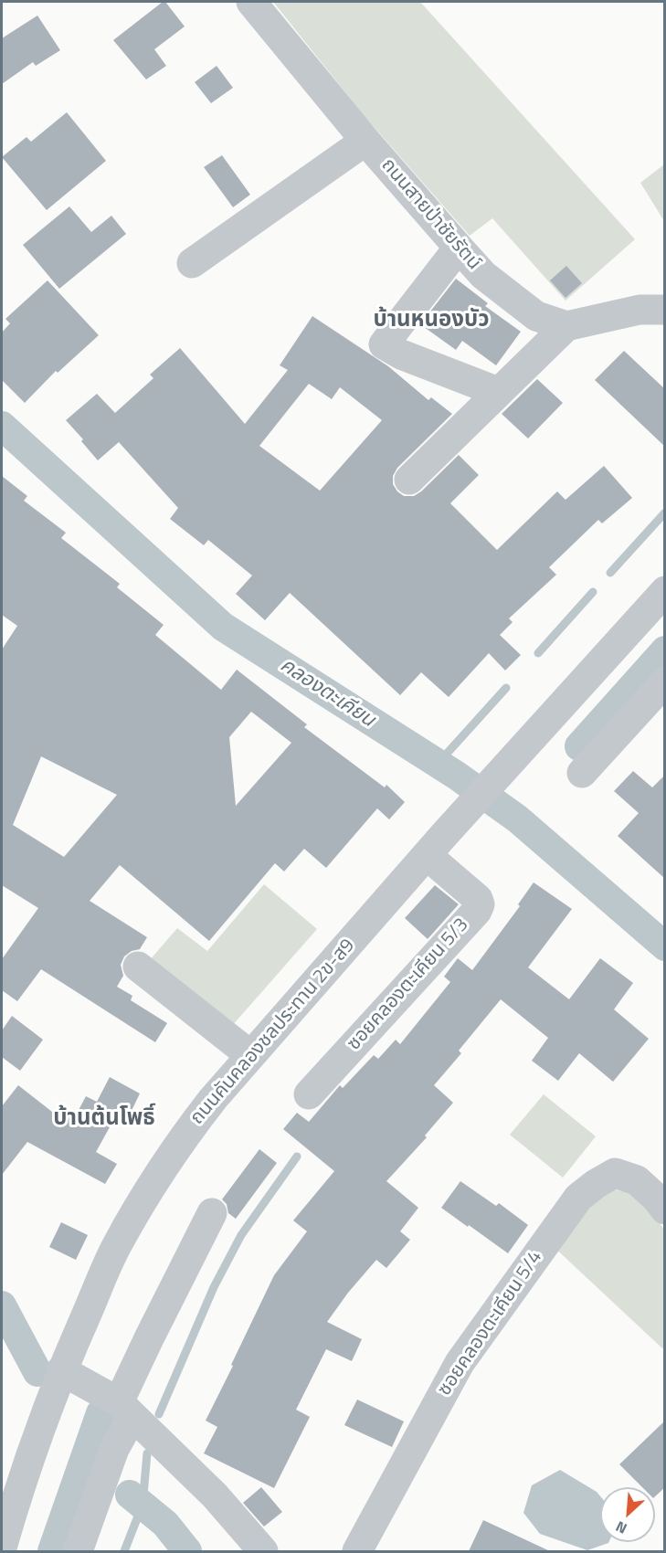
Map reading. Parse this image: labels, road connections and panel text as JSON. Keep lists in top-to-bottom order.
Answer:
{
  "streets": {
    "street": [
      "ถนนสายป่าชัยรัตน์",
      "ซอยคลองตะเคียน 5/3",
      "ถนนคันคลองชลประทาน 2ข-ส9",
      "ซอยคลองตะเคียน 5/4"
    ]
  },
  "crossings": [
    ["ซอยคลองตะเคียน 5/3", "ถนนคันคลองชลประทาน 2ข-ส9"]
  ],
  "districts": ["บ้านหนองบัว", "บ้านต้นโพธิ์"],
  "water": ["คลองตะเคียน"],
  "north": "bottom left"
}
